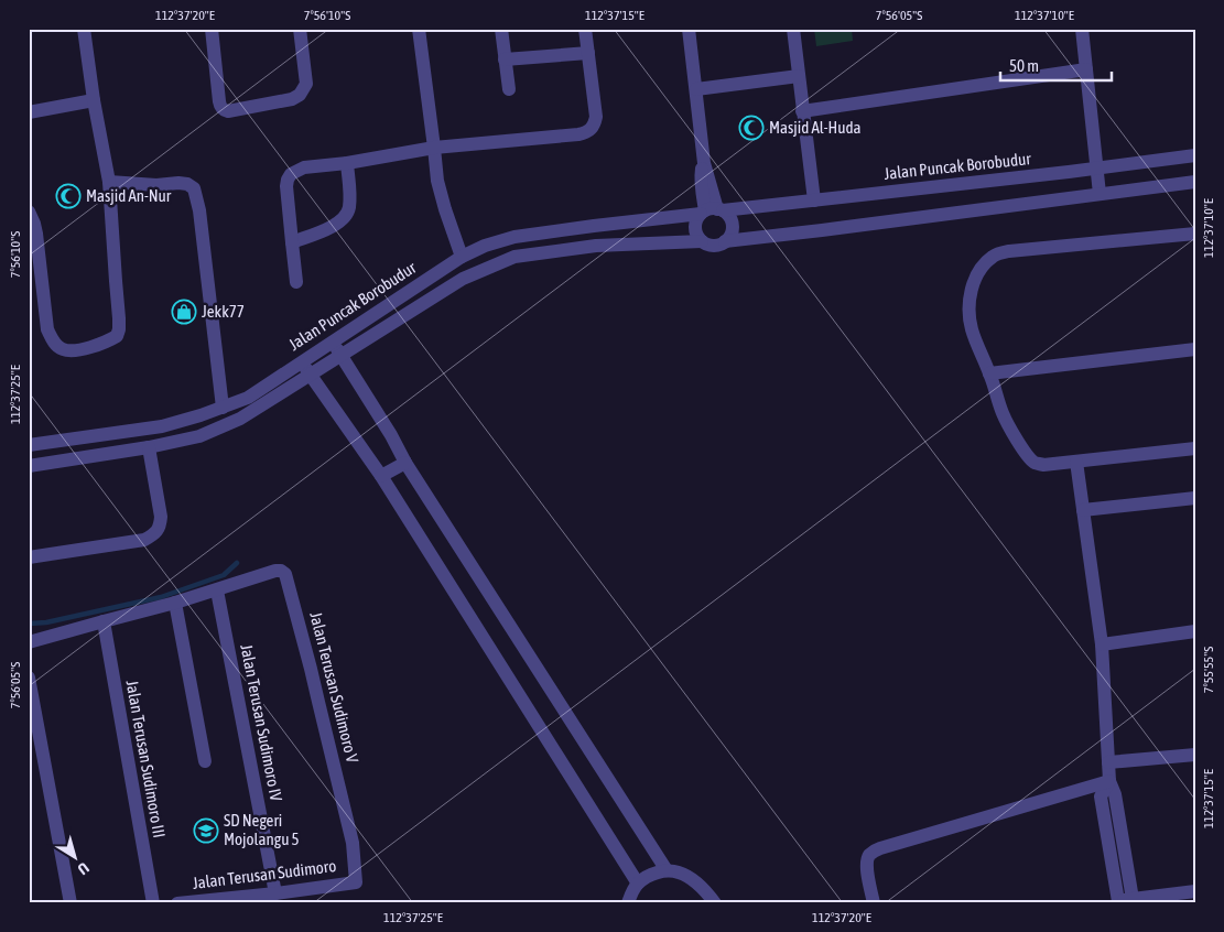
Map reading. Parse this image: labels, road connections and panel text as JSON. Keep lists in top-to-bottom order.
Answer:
{
  "streets": {
    "street": [
      "Jalan Puncak Borobudur",
      "Jalan Terusan Sudimoro V",
      "Jalan Terusan Sudimoro IV",
      "Jalan Terusan Sudimoro III",
      "Jalan Terusan Sudimoro"
    ]
  },
  "crossings": [
    ["Jalan Terusan Sudimoro V", "Jalan Terusan Sudimoro IV"],
    ["Jalan Terusan Sudimoro V", "Jalan Terusan Sudimoro"],
    ["Jalan Terusan Sudimoro IV", "Jalan Terusan Sudimoro"]
  ],
  "places": {
    "mosque": ["Masjid Al-Huda", "Masjid An-Nur"],
    "shop": ["Jekk77"],
    "school or university": ["SD Negeri Mojolangu 5"]
  },
  "scale_bar": "50 m",
  "north": "bottom right",
  "coordinates": [
    "112°37'20\"E",
    "7°56'10\"S",
    "112°37'15\"E",
    "7°56'05\"S",
    "112°37'10\"E",
    "112°37'25\"E",
    "7°55'55\"S"
  ]
}
